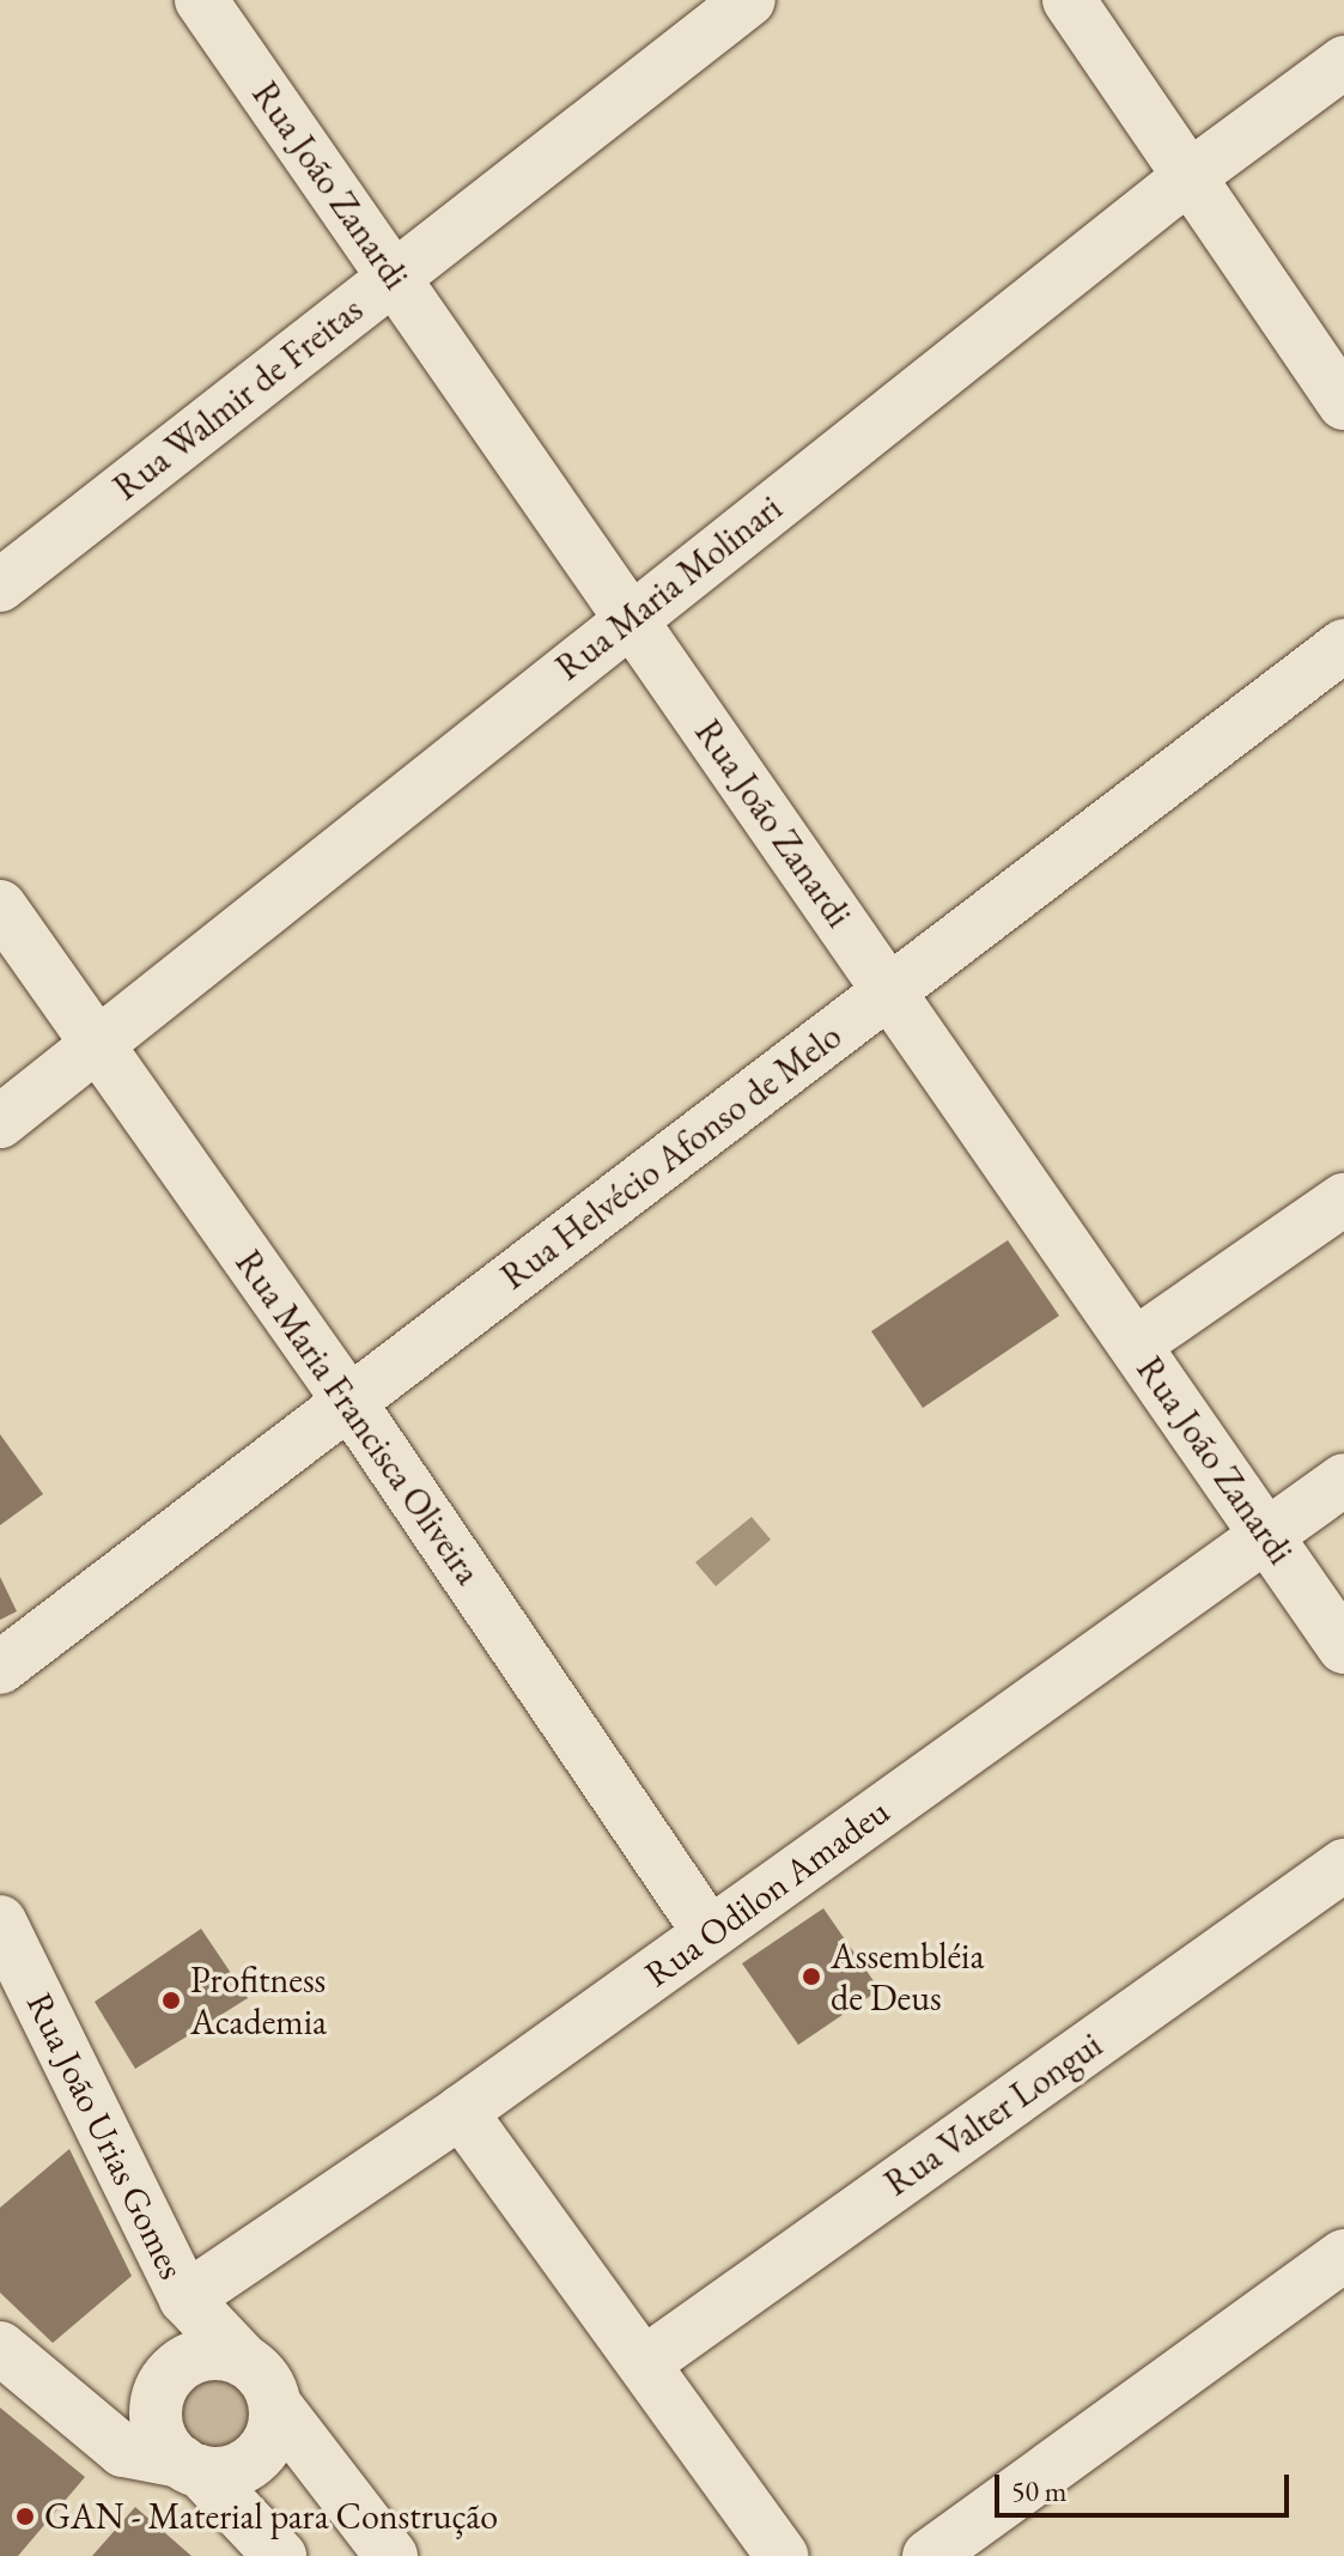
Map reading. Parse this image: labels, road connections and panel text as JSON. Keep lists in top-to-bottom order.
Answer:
{
  "streets": {
    "street": [
      "Rua João Zanardi",
      "Rua Walmir de Freitas",
      "Rua Maria Molinari",
      "Rua Helvécio Afonso de Melo",
      "Rua Maria Francisca Oliveira",
      "Rua Odilon Amadeu",
      "Rua Valter Longui",
      "Rua João Urias Gomes"
    ]
  },
  "crossings": [
    ["Rua João Zanardi", "Rua Walmir de Freitas"],
    ["Rua João Zanardi", "Rua Maria Molinari"],
    ["Rua João Zanardi", "Rua Helvécio Afonso de Melo"],
    ["Rua João Zanardi", "Rua Odilon Amadeu"],
    ["Rua Maria Molinari", "Rua Maria Francisca Oliveira"],
    ["Rua Helvécio Afonso de Melo", "Rua Maria Francisca Oliveira"],
    ["Rua Maria Francisca Oliveira", "Rua Odilon Amadeu"],
    ["Rua Odilon Amadeu", "Rua João Urias Gomes"]
  ],
  "places": ["Assembléia de Deus", "Profitness Academia", "GAN - Material para Construção"],
  "scale_bar": "50 m"
}
